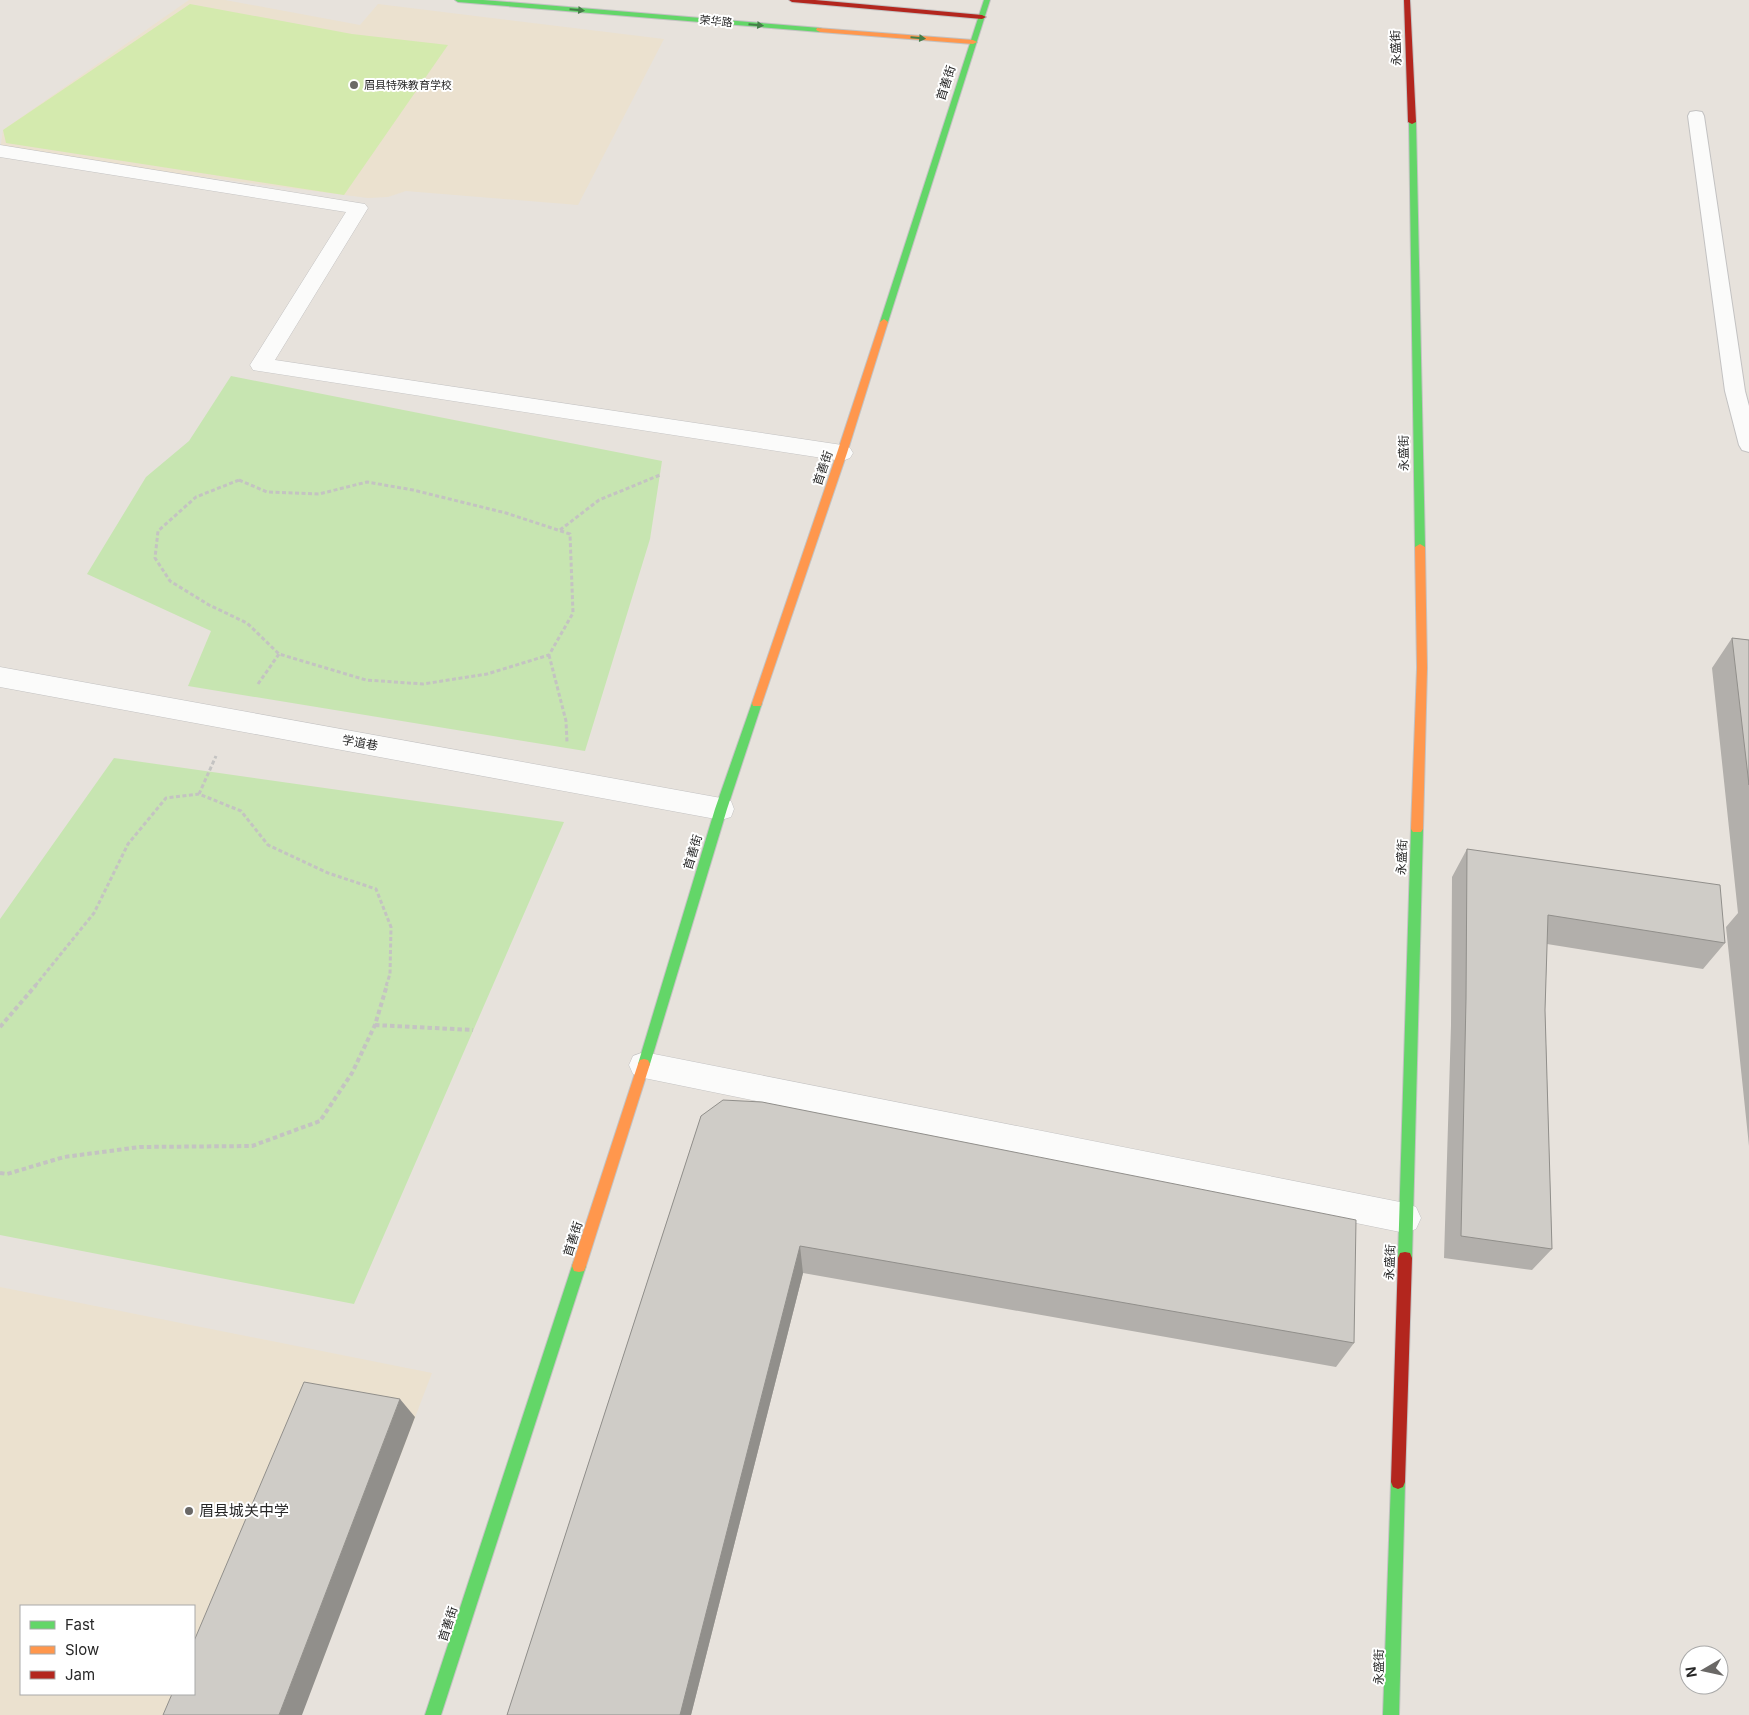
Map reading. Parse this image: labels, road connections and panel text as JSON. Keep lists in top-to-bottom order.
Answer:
{
  "streets": {
    "street": [
      "荣华路",
      "永盛街",
      "首善街",
      "学道巷"
    ]
  },
  "crossings": [
    ["荣华路", "首善街"],
    ["首善街", "学道巷"]
  ],
  "places": ["眉县特殊教育学校", "眉县城关中学"],
  "legend": ["Fast", "Slow", "Jam"],
  "north": "left"
}
